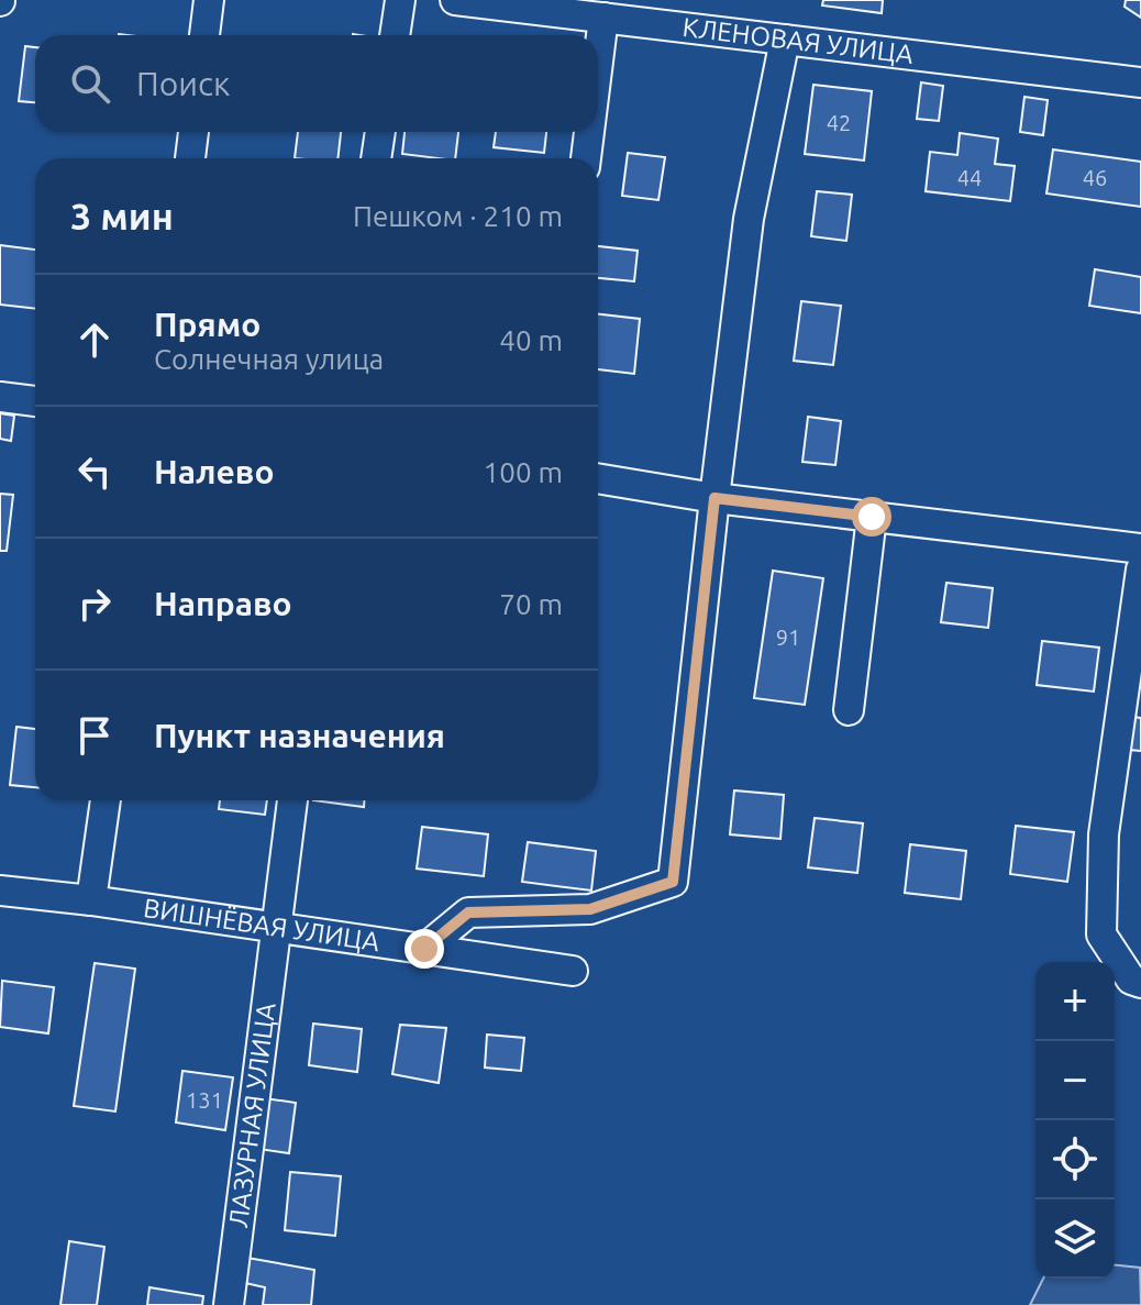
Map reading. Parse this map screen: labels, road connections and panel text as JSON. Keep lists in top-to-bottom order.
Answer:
{
  "streets": {
    "street": ["КЛЕНОВАЯ УЛИЦА", "ВИШНЁВАЯ УЛИЦА", "ЛАЗУРНАЯ УЛИЦА"]
  },
  "crossings": [
    ["ВИШНЁВАЯ УЛИЦА", "ЛАЗУРНАЯ УЛИЦА"]
  ],
  "house_numbers": [
    "42",
    "44",
    "46",
    "91",
    "131"
  ],
  "page": {
    "search": "Поиск",
    "heading": ["3 мин", "Пешком · 210 m"],
    "list": [
      ["Прямо", "Солнечная улица", "40 m"],
      ["Налево", "100 m"],
      ["Направо", "70 m"],
      "Пункт назначения"
    ],
    "map_buttons": ["+", "−"]
  }
}
